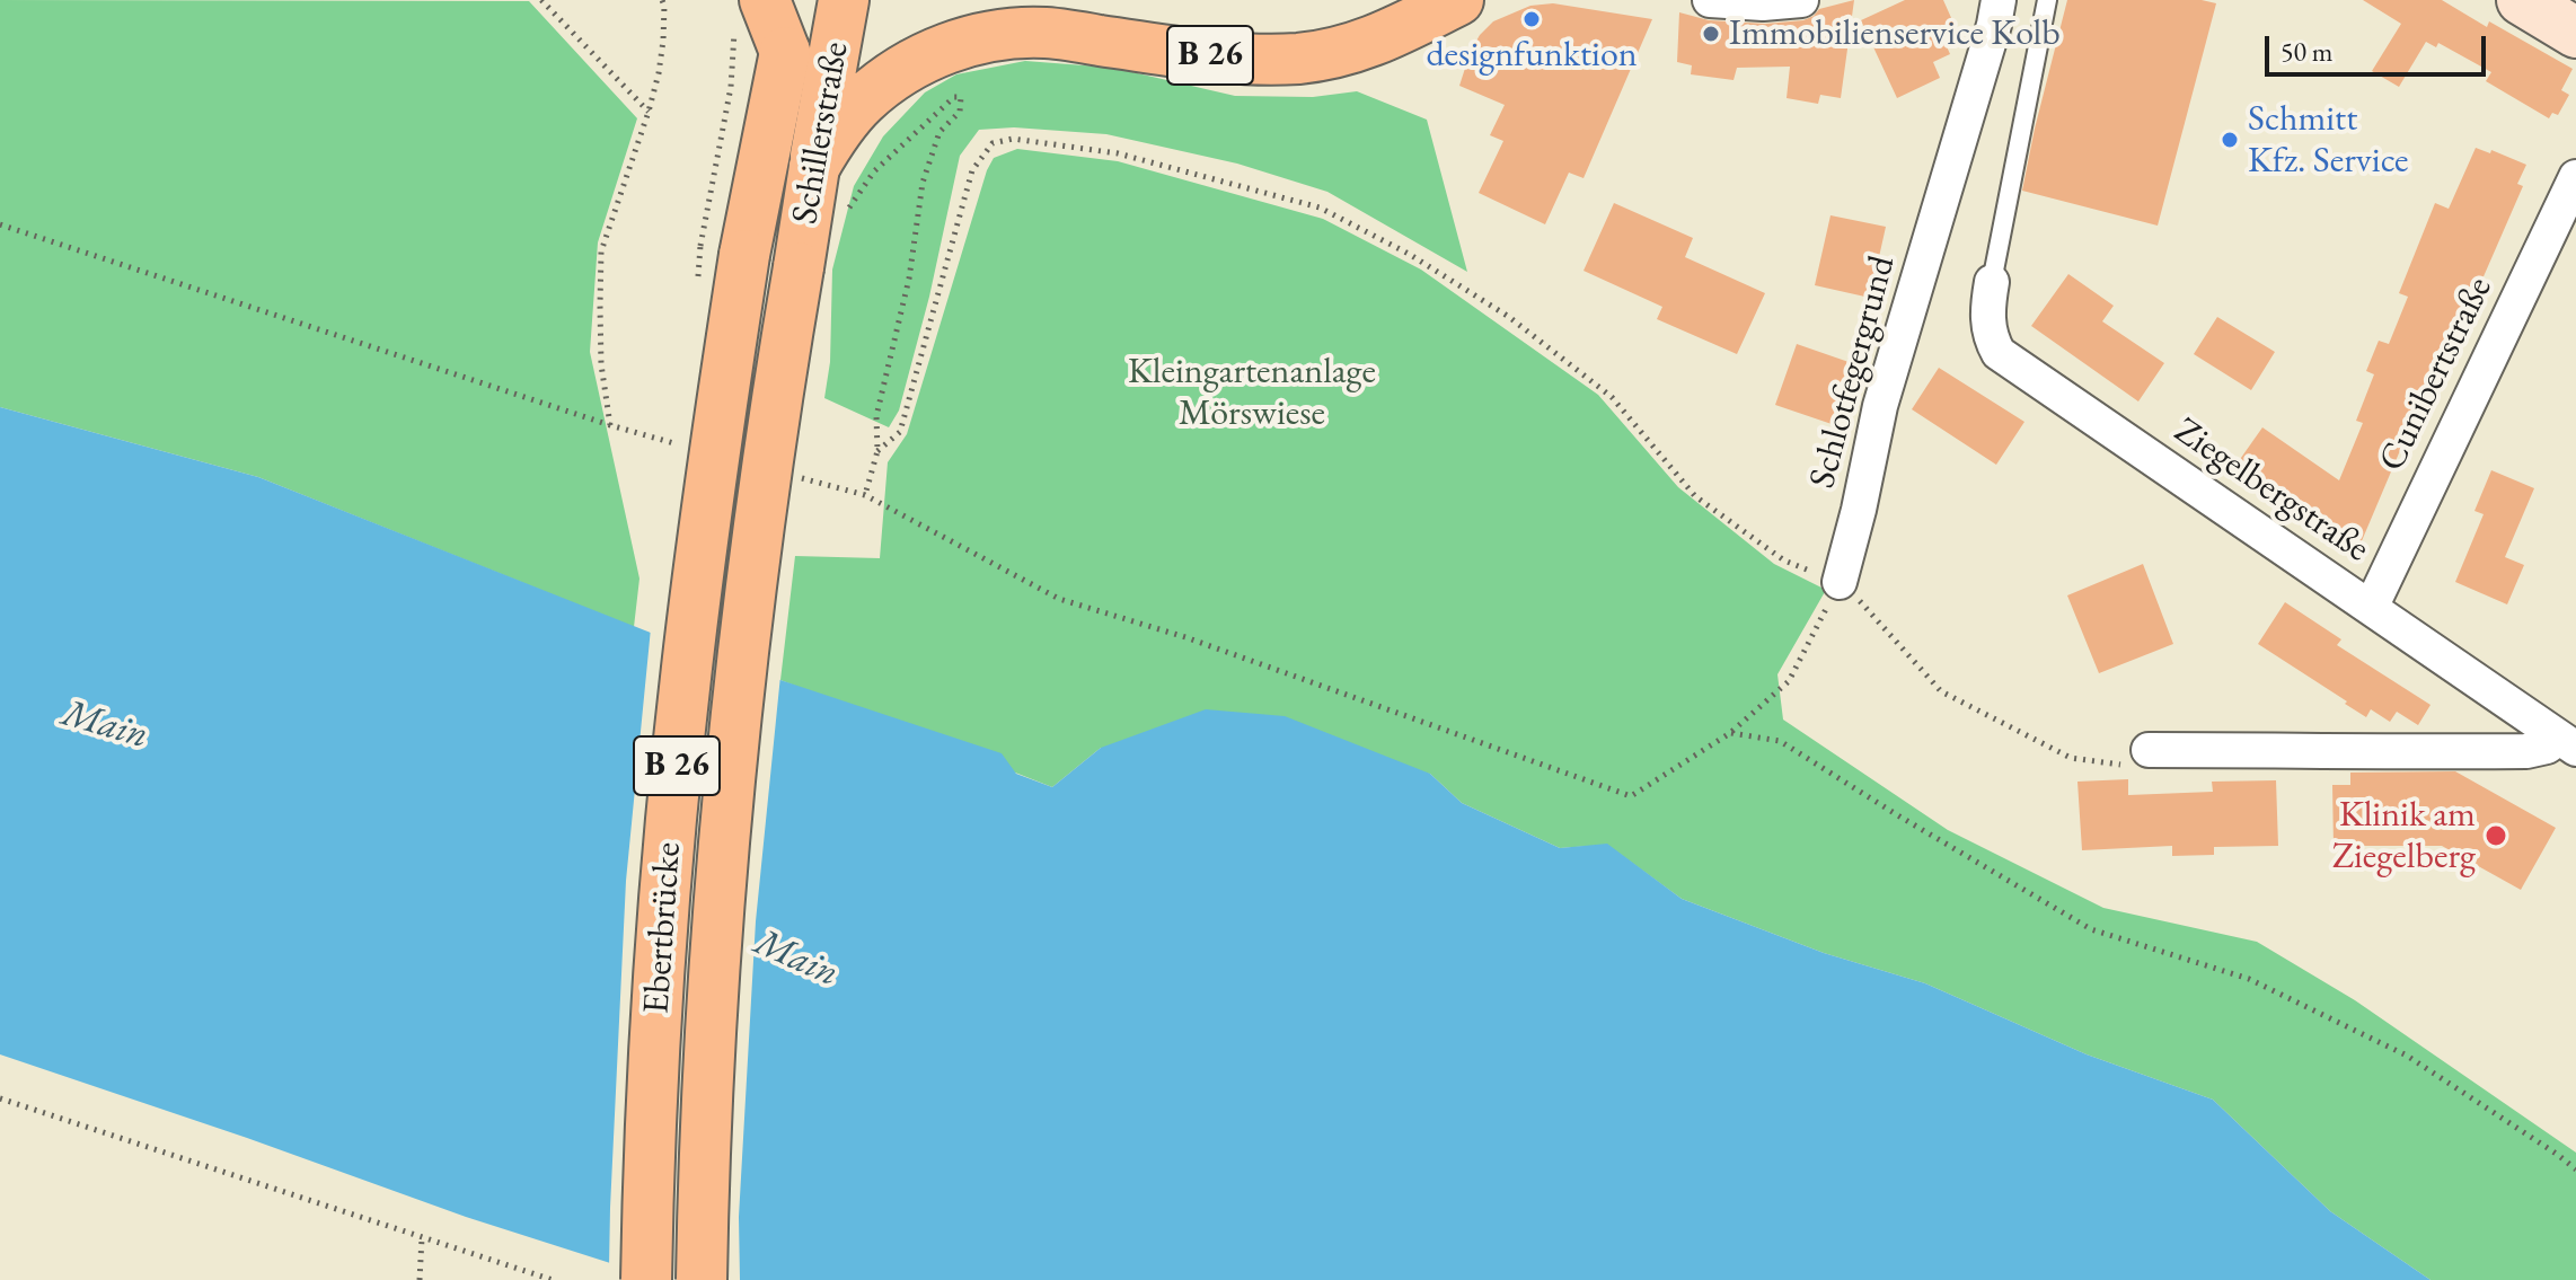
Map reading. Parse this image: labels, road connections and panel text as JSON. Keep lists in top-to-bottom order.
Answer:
{
  "streets": {
    "main road": ["B 26", "Schillerstraße", "Ebertbrücke"],
    "street": ["Schlotfegergrund", "Cunibertstraße", "Ziegelbergstraße"]
  },
  "crossings": [
    ["Schillerstraße", "Ebertbrücke"],
    ["Cunibertstraße", "Ziegelbergstraße"]
  ],
  "water": ["Main"],
  "parks": ["Kleingartenanlage Mörswiese"],
  "places": [
    "designfunktion",
    "Immobilienservice Kolb",
    "Schmitt Kfz. Service",
    "Klinik am Ziegelberg"
  ],
  "scale_bar": "50 m"
}
